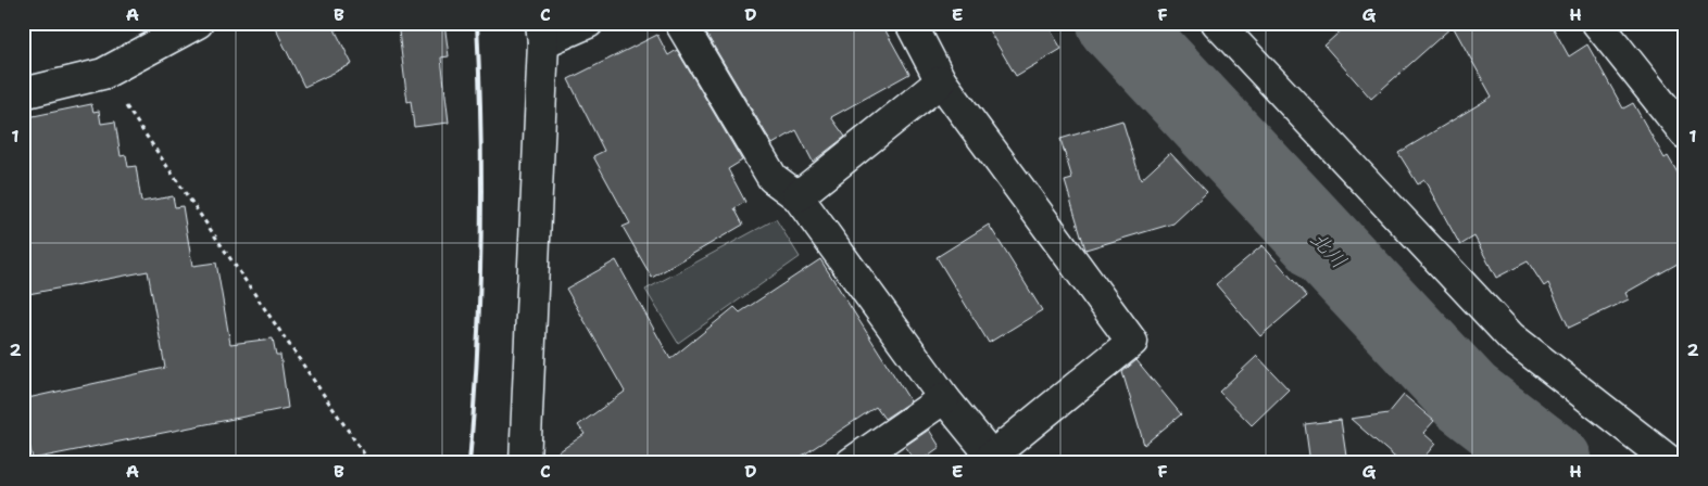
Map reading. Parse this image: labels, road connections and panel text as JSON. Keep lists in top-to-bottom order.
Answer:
{
  "water": ["北川"],
  "grid": {
    "columns": [
      "A",
      "B",
      "C",
      "D",
      "E",
      "F",
      "G",
      "H"
    ],
    "rows": ["1", "2"]
  }
}
